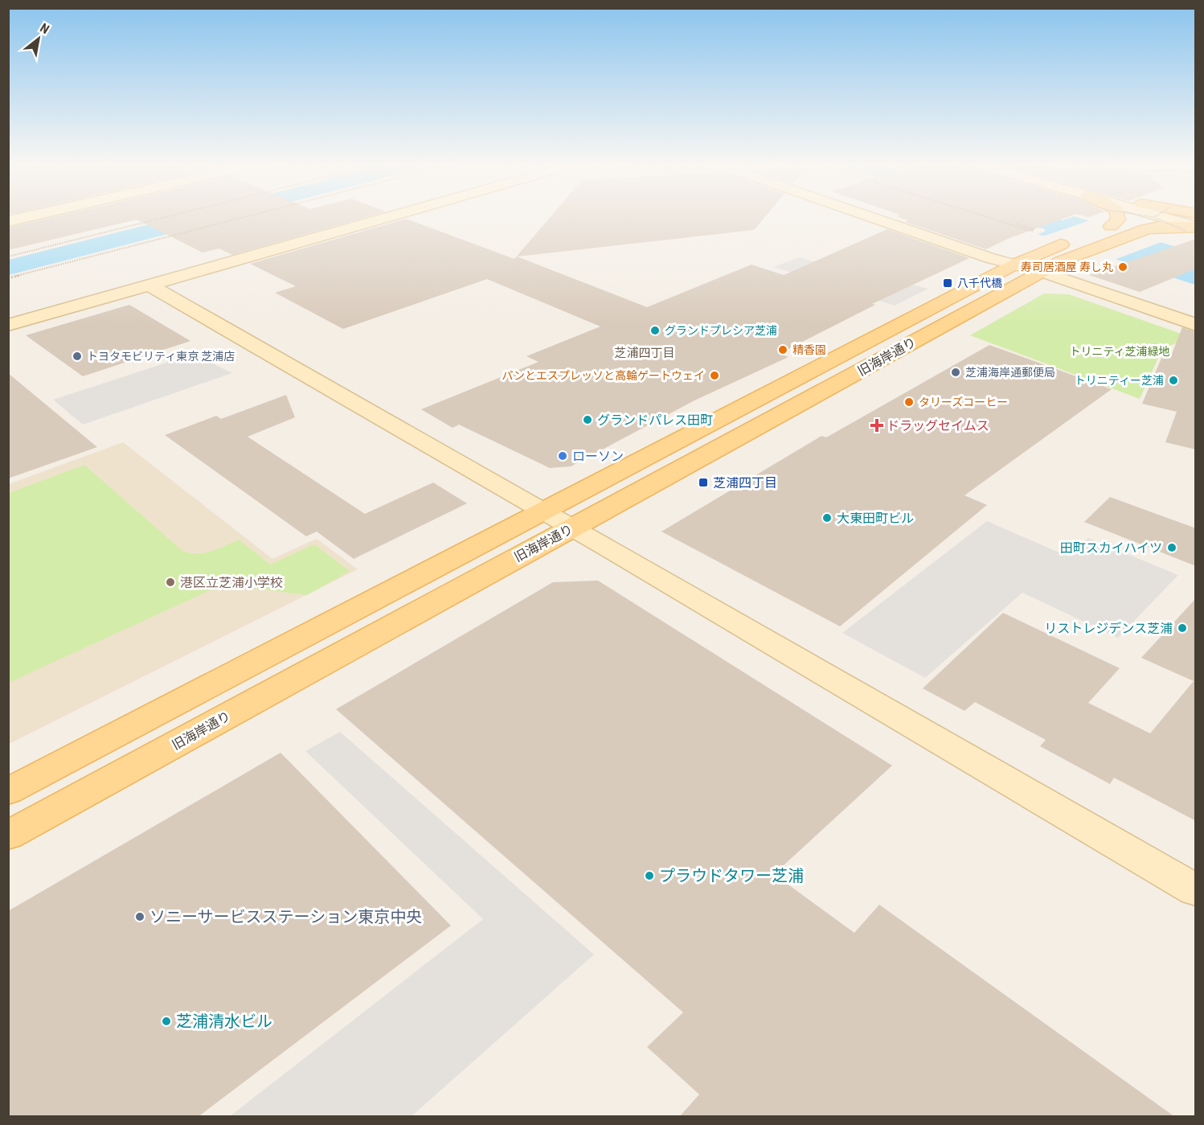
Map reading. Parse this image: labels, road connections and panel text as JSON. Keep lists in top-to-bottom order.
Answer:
{
  "streets": {
    "main road": ["旧海岸通り"]
  },
  "districts": ["芝浦四丁目"],
  "parks": ["トリニティ芝浦緑地"],
  "places": {
    "other": [
      "寿司居酒屋 寿し丸",
      "グランドプレシア芝浦",
      "精香園",
      "トヨタモビリティ東京 芝浦店",
      "芝浦海岸通郵便局",
      "パンとエスプレッソと高輪ゲートウェイ",
      "トリニティー芝浦",
      "タリーズコーヒー",
      "グランドパレス田町",
      "ローソン",
      "大東田町ビル",
      "田町スカイハイツ",
      "港区立芝浦小学校",
      "リストレジデンス芝浦",
      "プラウドタワー芝浦",
      "ソニーサービスステーション東京中央",
      "芝浦清水ビル"
    ],
    "transit": ["八千代橋", "芝浦四丁目"],
    "health": ["ドラッグセイムス"]
  },
  "north": "top right"
}
